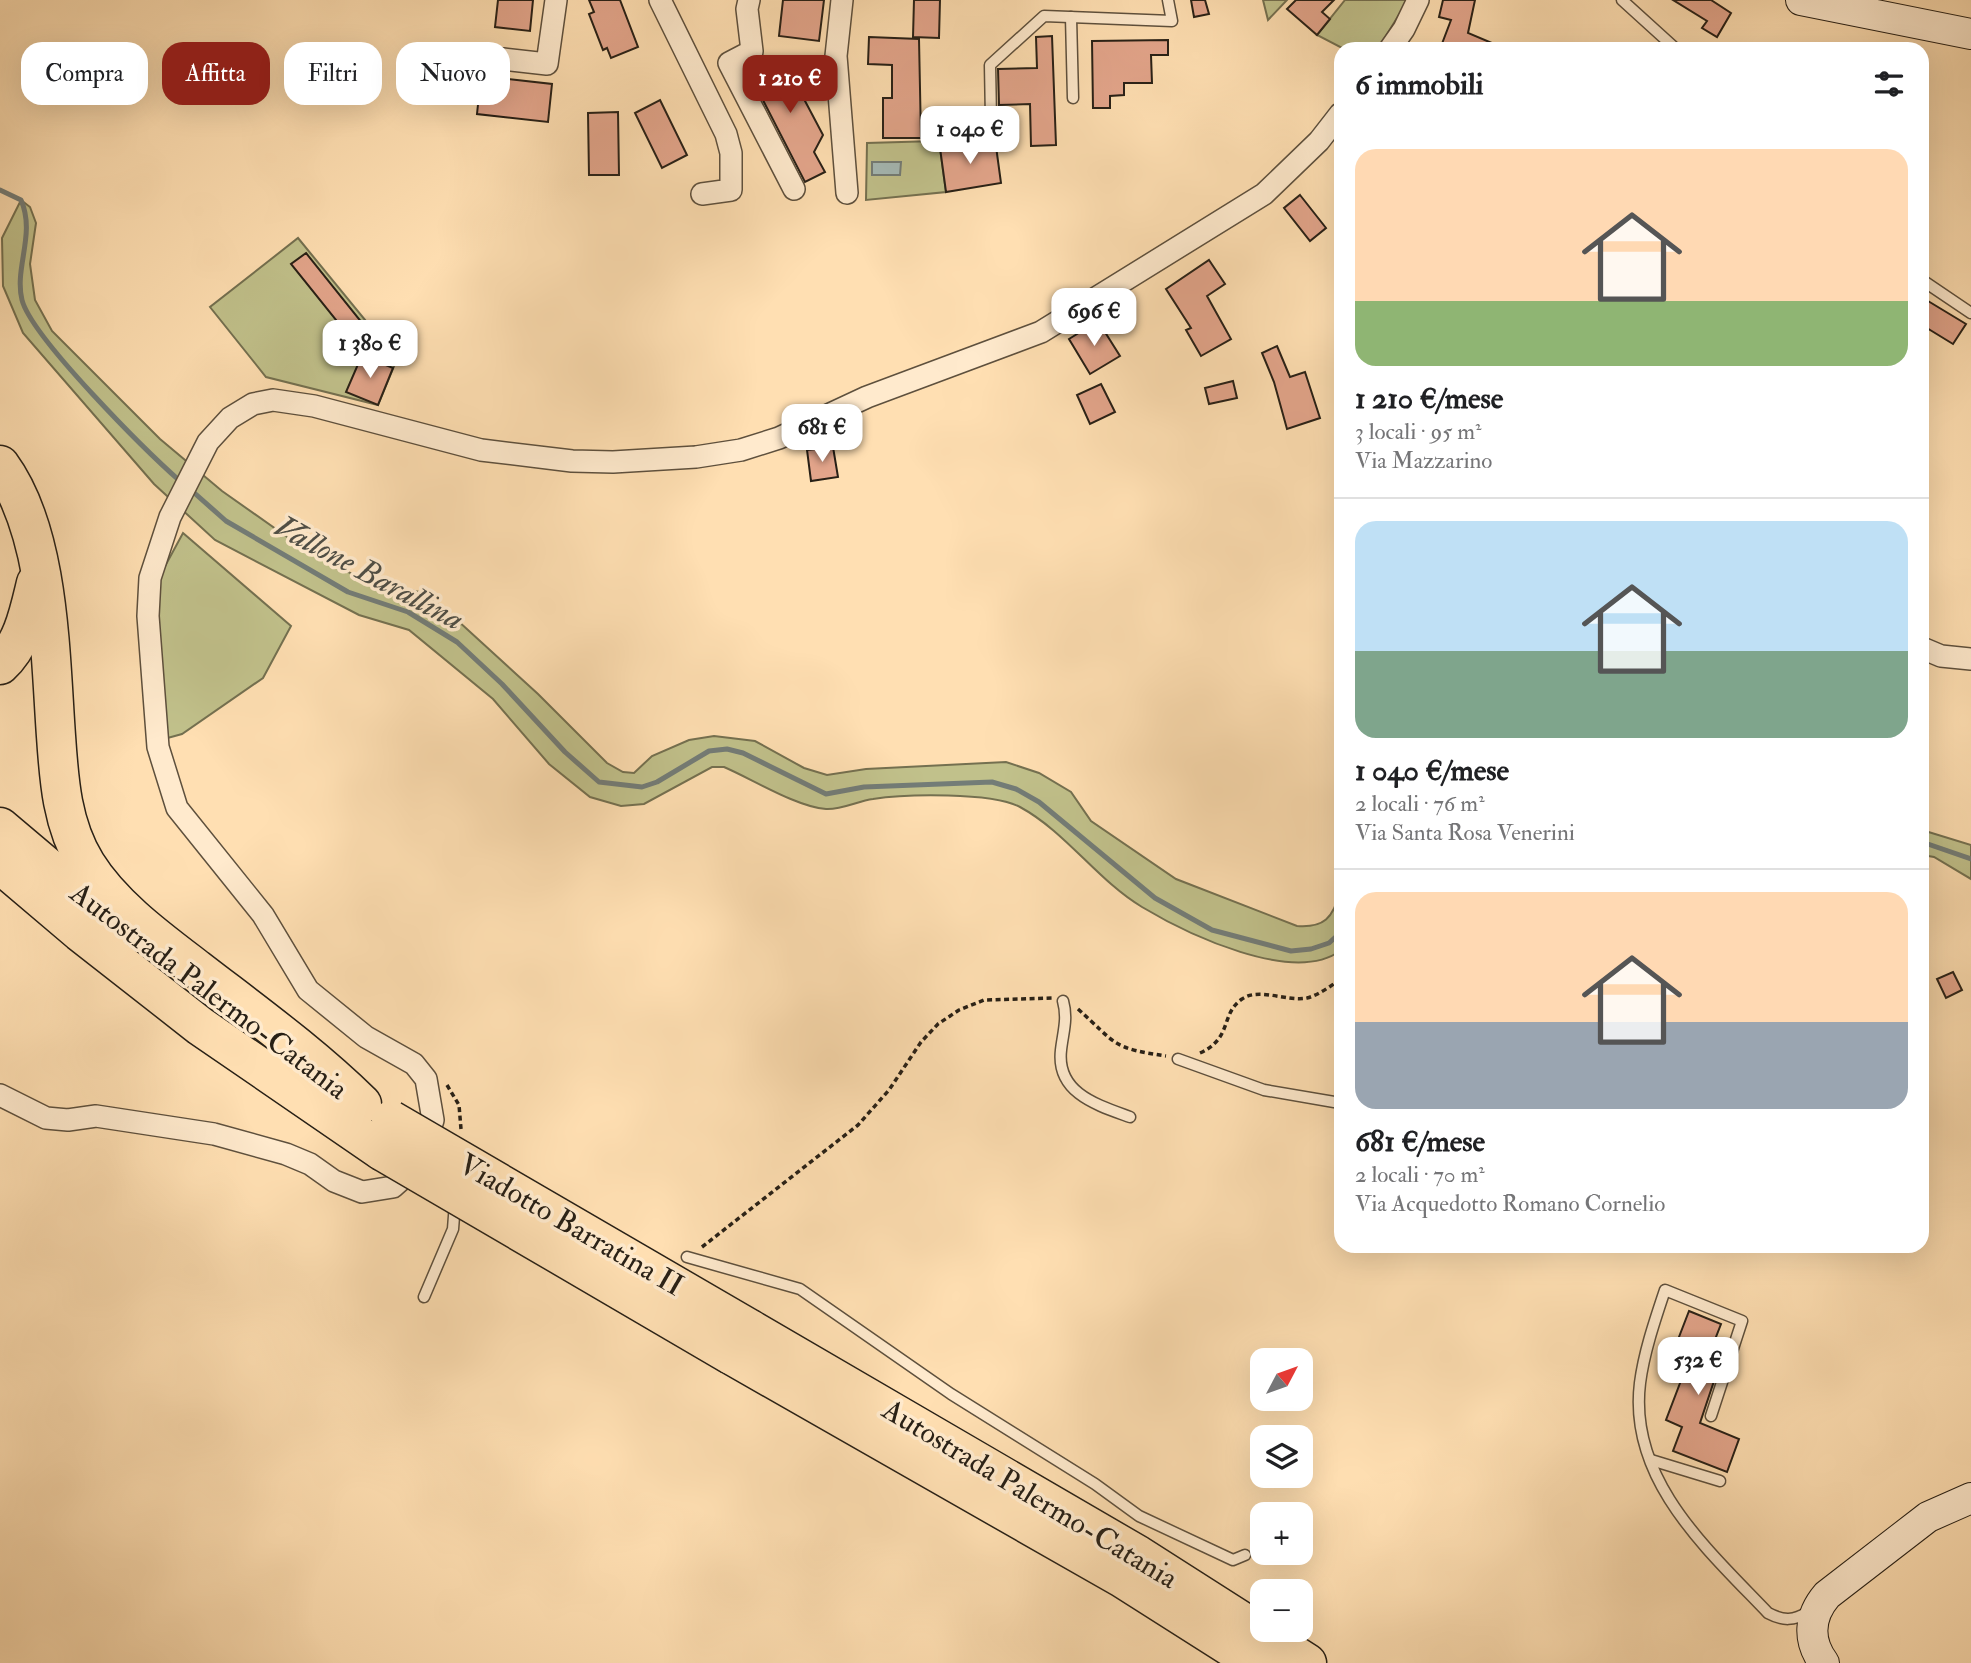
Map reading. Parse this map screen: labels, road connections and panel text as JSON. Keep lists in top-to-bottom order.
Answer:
{
  "streets": {
    "highway": ["Autostrada Palermo-Catania", "Viadotto Barratina II"]
  },
  "crossings": [
    ["Autostrada Palermo-Catania", "Viadotto Barratina II"]
  ],
  "water": ["Vallone Barallina"],
  "north": "top right",
  "page": {
    "chip": [
      "Compra",
      "Affitta",
      "Filtri",
      "Nuovo"
    ],
    "heading": "6 immobili",
    "price": [
      "1 210 €",
      "1 040 €",
      "696 €",
      "1 380 €",
      "681 €",
      "532 €"
    ],
    "list": [
      {
        "name": "1 210 €/mese",
        "note": "3 locali · 95 m² · Via Mazzarino"
      },
      {
        "name": "1 040 €/mese",
        "note": "2 locali · 76 m² · Via Santa Rosa Venerini"
      },
      {
        "name": "681 €/mese",
        "note": "2 locali · 70 m² · Via Acquedotto Romano Cornelio"
      }
    ],
    "map_buttons": ["+", "−"]
  }
}
